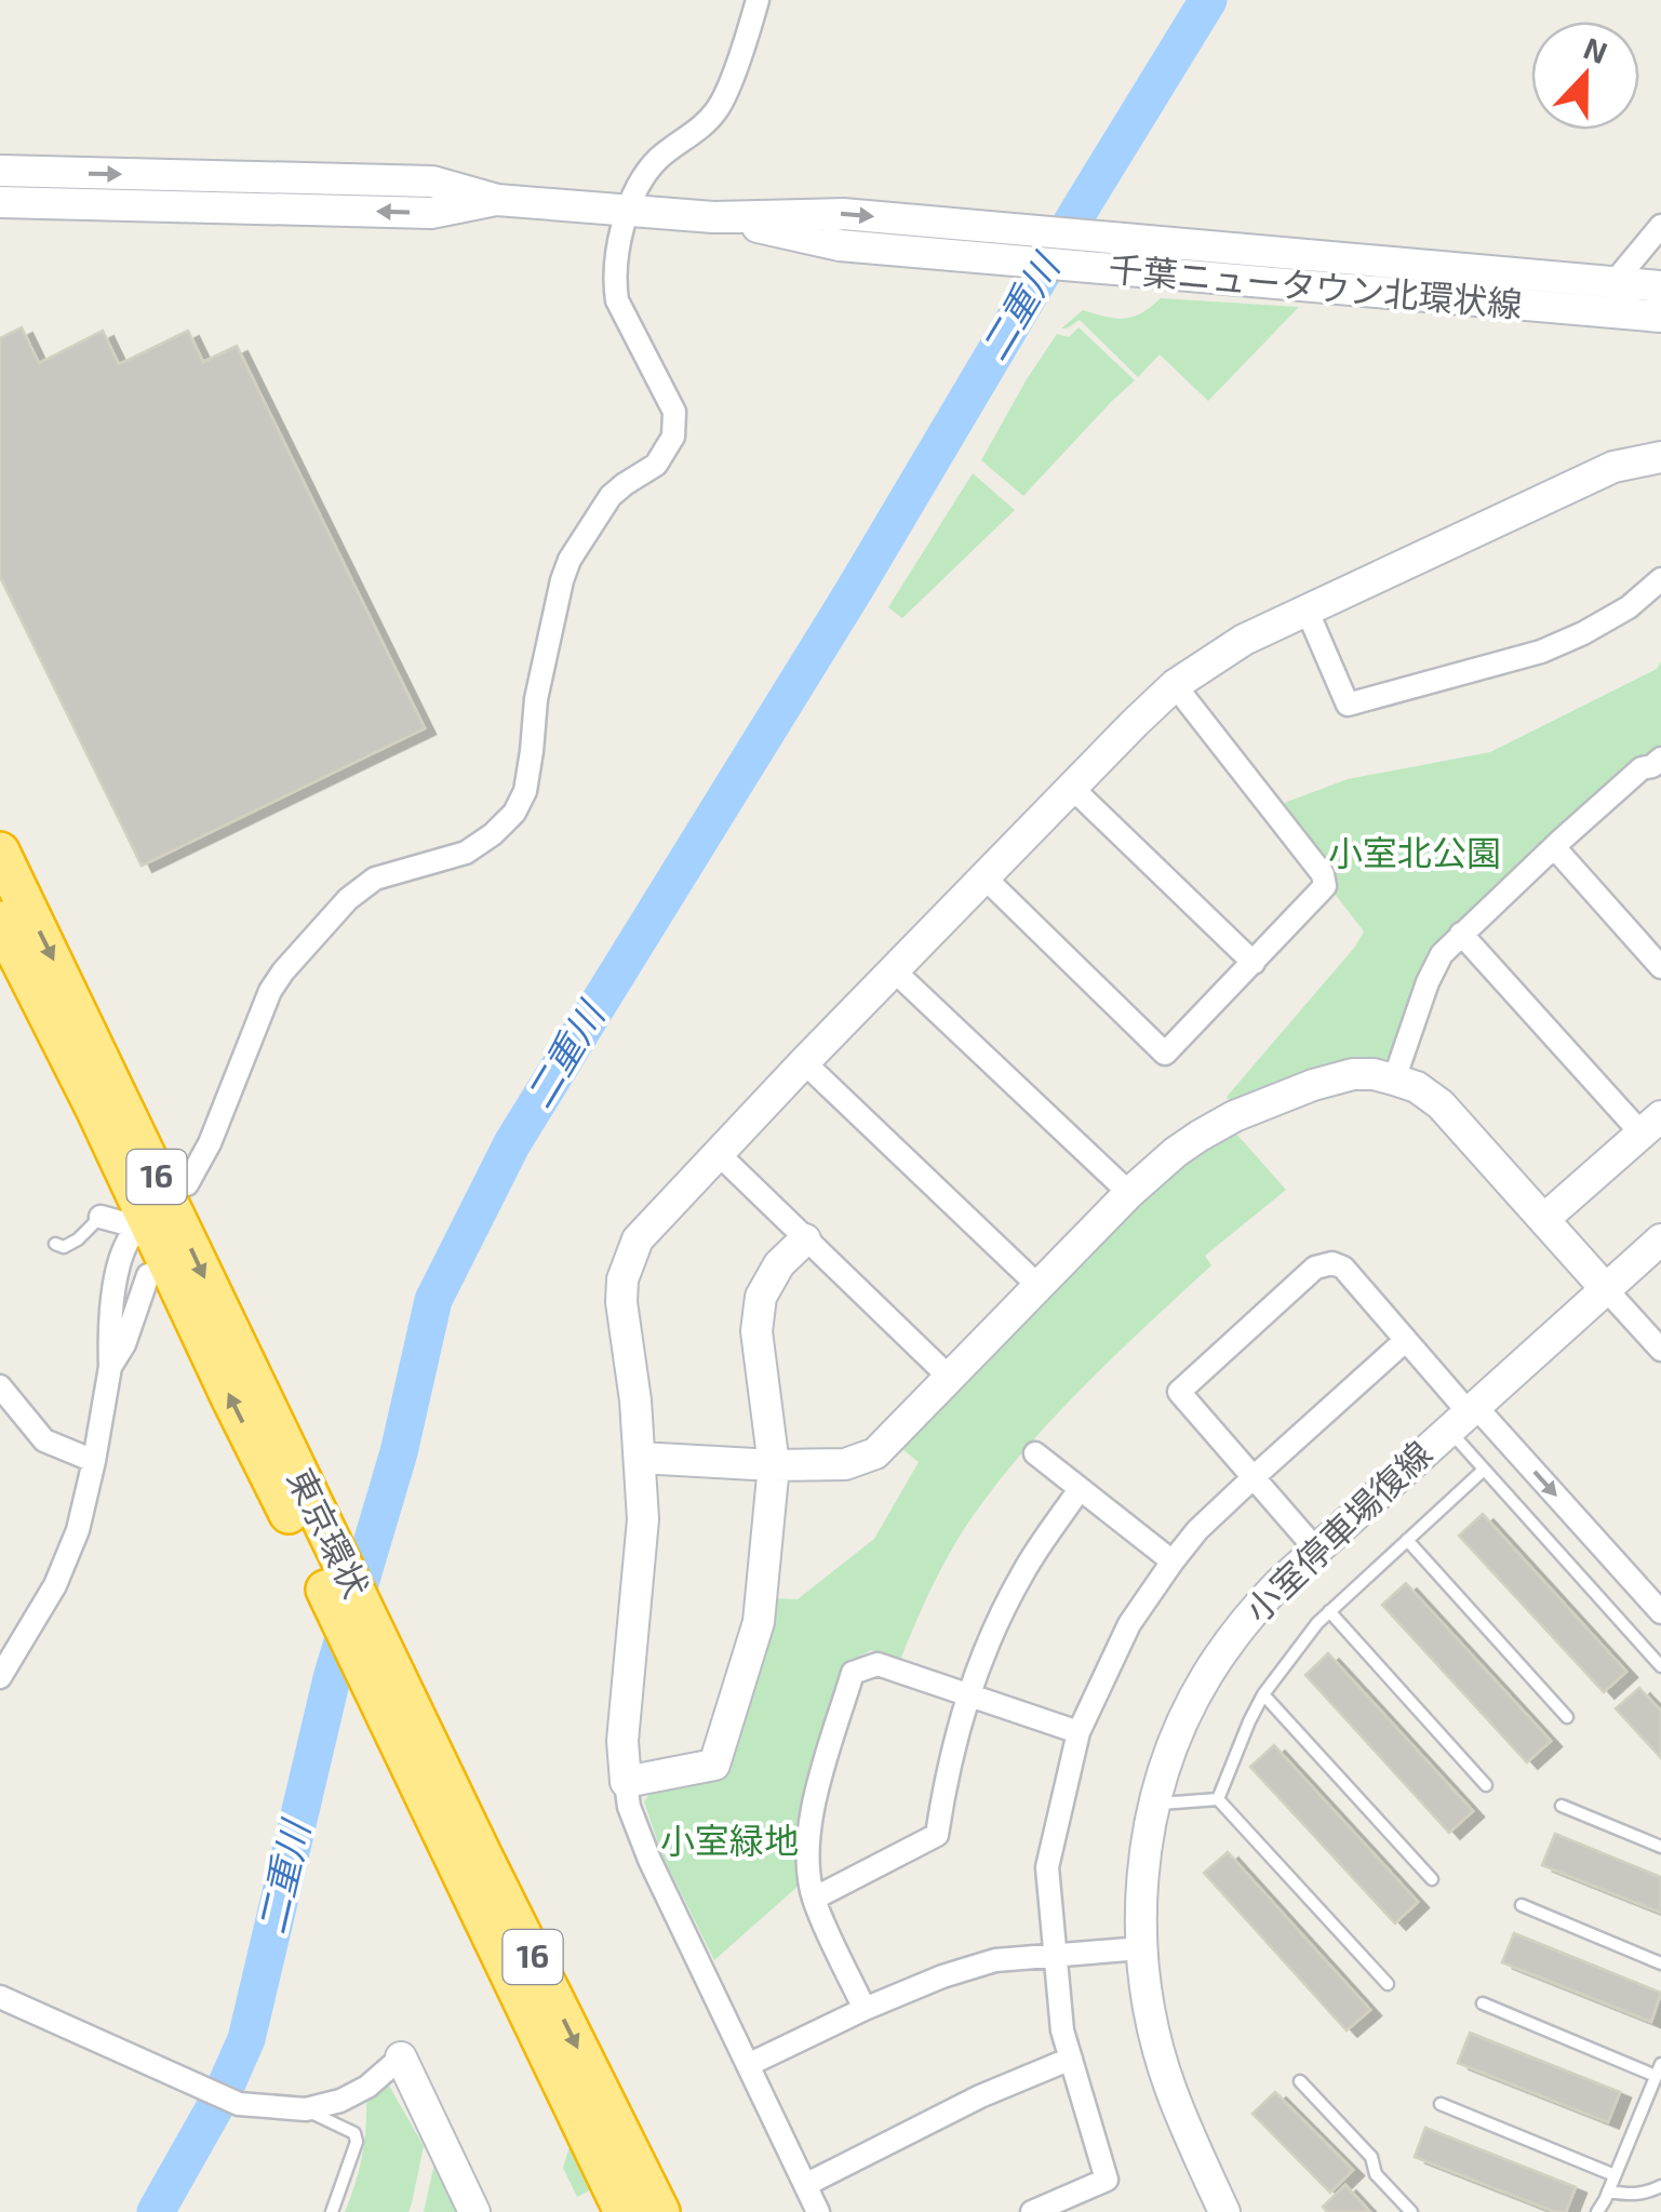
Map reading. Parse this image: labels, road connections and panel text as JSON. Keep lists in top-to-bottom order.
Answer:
{
  "streets": {
    "highway": ["16", "東京環状"],
    "main road": ["千葉ニュータウン北環状線", "小室停車場復線"]
  },
  "water": ["二重川"],
  "parks": ["小室北公園", "小室緑地"],
  "north": "top"
}
